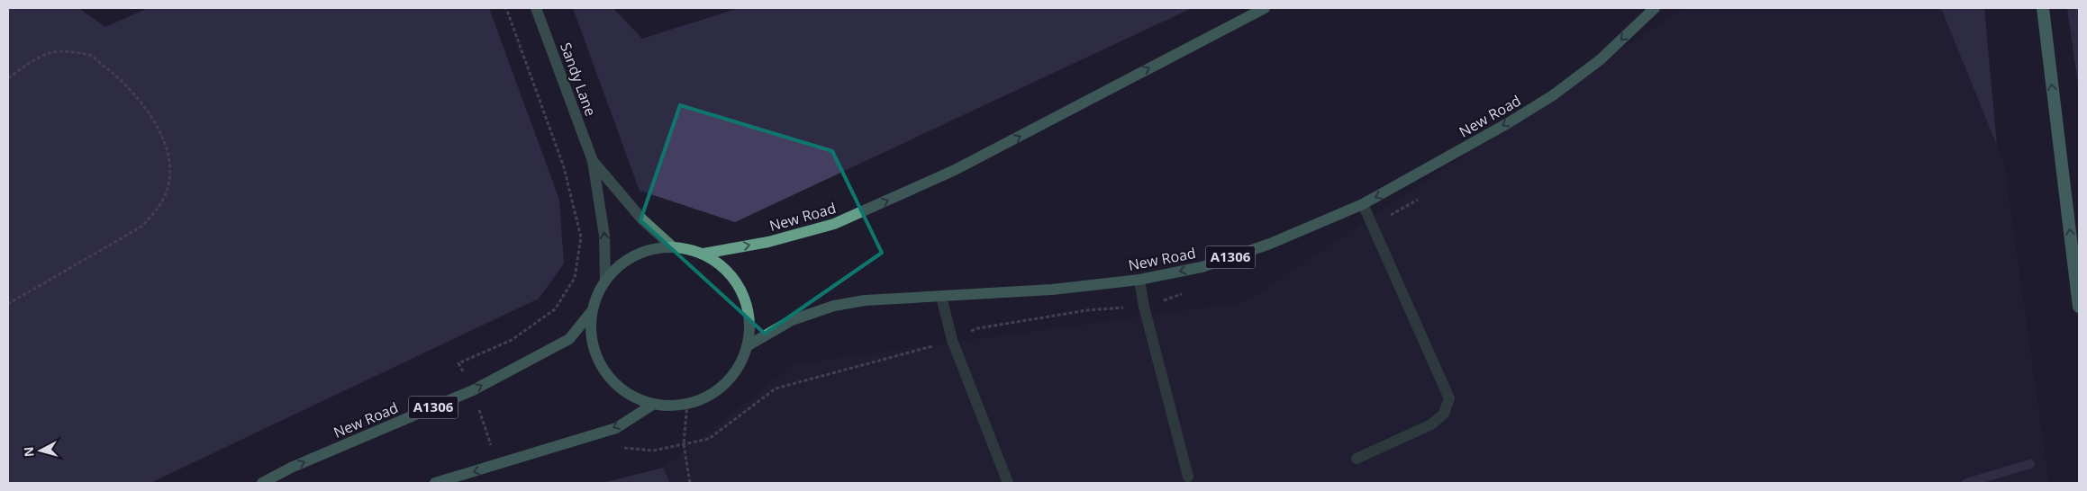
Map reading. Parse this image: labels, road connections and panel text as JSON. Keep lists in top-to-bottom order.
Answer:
{
  "streets": {
    "main road": ["Sandy Lane", "New Road", "A1306"]
  },
  "crossings": [
    ["Sandy Lane", "New Road"]
  ],
  "north": "left"
}
